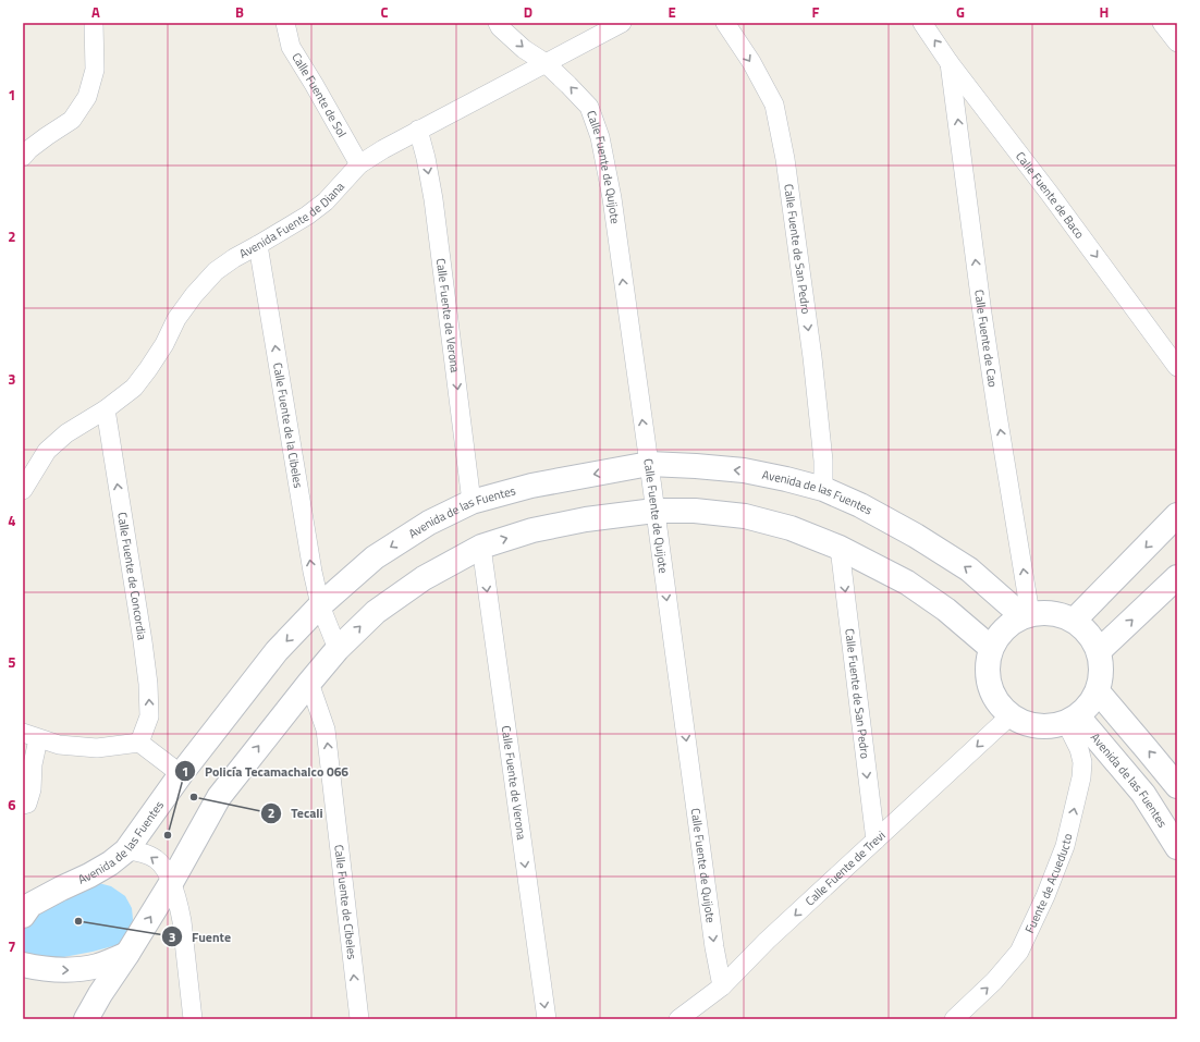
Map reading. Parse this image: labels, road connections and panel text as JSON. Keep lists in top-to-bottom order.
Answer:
{
  "streets": {
    "main road": ["Avenida de las Fuentes"],
    "street": [
      "Calle Fuente de Sol",
      "Calle Fuente de Quijote",
      "Calle Fuente de Baco",
      "Avenida Fuente de Diana",
      "Calle Fuente de San Pedro",
      "Calle Fuente de Verona",
      "Calle Fuente de Cao",
      "Calle Fuente de la Cibeles",
      "Calle Fuente de Concordia",
      "Calle Fuente de Trevi",
      "Fuente de Acueducto",
      "Calle Fuente de Cibeles"
    ]
  },
  "crossings": [
    ["Calle Fuente de Sol", "Avenida Fuente de Diana"],
    ["Calle Fuente de Quijote", "Avenida Fuente de Diana"],
    ["Calle Fuente de Quijote", "Avenida de las Fuentes"],
    ["Calle Fuente de Quijote", "Calle Fuente de Trevi"],
    ["Calle Fuente de Baco", "Calle Fuente de Cao"],
    ["Avenida Fuente de Diana", "Calle Fuente de Verona"],
    ["Avenida Fuente de Diana", "Calle Fuente de la Cibeles"],
    ["Avenida Fuente de Diana", "Calle Fuente de Concordia"],
    ["Calle Fuente de San Pedro", "Avenida de las Fuentes"],
    ["Calle Fuente de San Pedro", "Calle Fuente de Trevi"],
    ["Calle Fuente de Verona", "Avenida de las Fuentes"],
    ["Calle Fuente de Cao", "Avenida de las Fuentes"],
    ["Calle Fuente de Cao", "Calle Fuente de Trevi"],
    ["Calle Fuente de Cao", "Fuente de Acueducto"],
    ["Calle Fuente de la Cibeles", "Avenida de las Fuentes"],
    ["Avenida de las Fuentes", "Calle Fuente de Trevi"],
    ["Avenida de las Fuentes", "Fuente de Acueducto"],
    ["Calle Fuente de Trevi", "Fuente de Acueducto"]
  ],
  "one_way": [
    "Calle Fuente de San Pedro",
    "Calle Fuente de Verona",
    "Calle Fuente de Cao",
    "Calle Fuente de la Cibeles",
    "Calle Fuente de Concordia",
    "Calle Fuente de Trevi",
    "Fuente de Acueducto"
  ],
  "places": ["Tecali", "Policía Tecamachalco 066", "Fuente"],
  "grid": {
    "columns": [
      "A",
      "B",
      "C",
      "D",
      "E",
      "F",
      "G",
      "H"
    ],
    "rows": [
      "1",
      "2",
      "3",
      "4",
      "5",
      "6",
      "7"
    ]
  }
}
